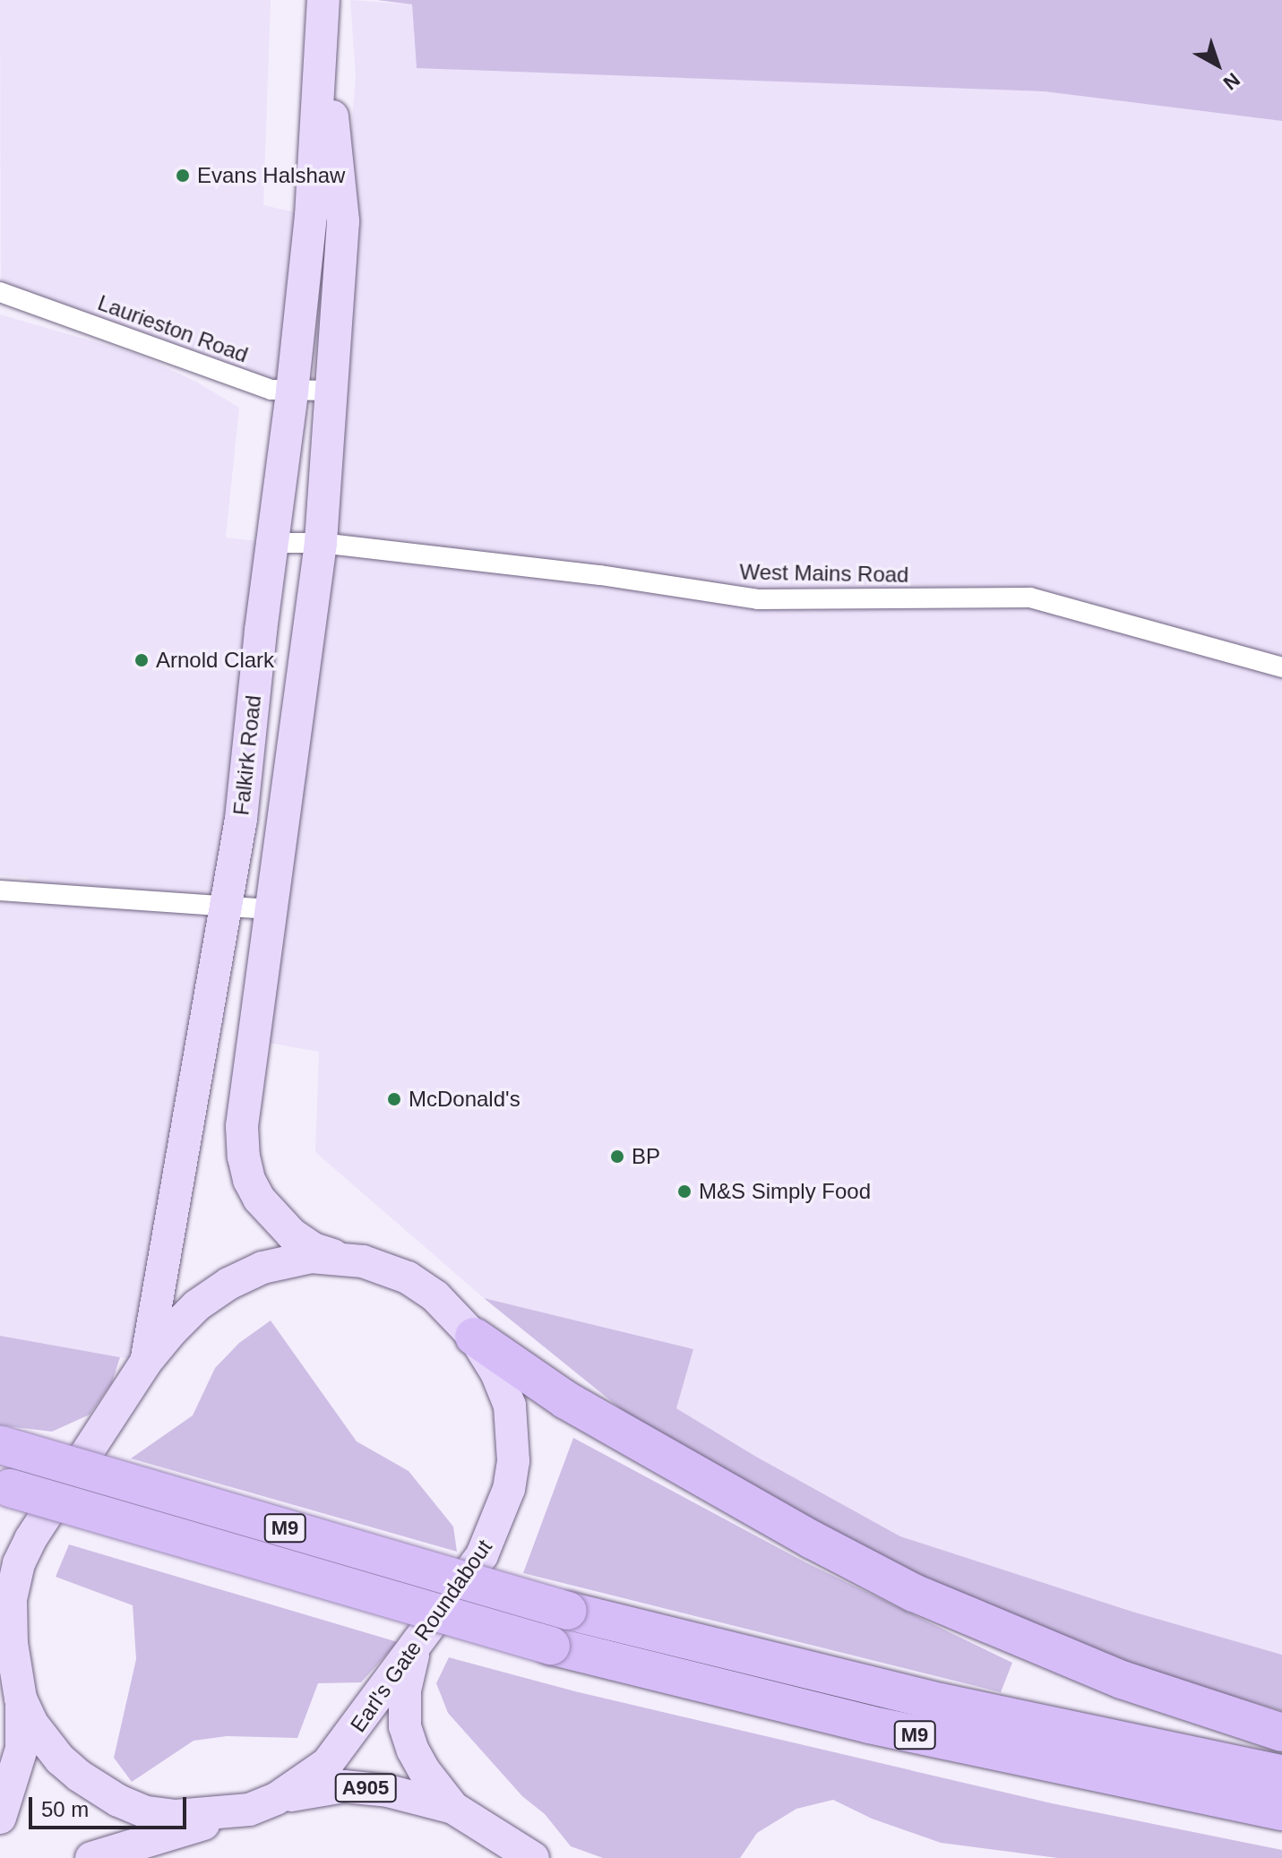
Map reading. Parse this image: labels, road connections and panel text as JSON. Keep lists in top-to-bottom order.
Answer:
{
  "streets": {
    "highway": ["M9"],
    "main road": ["Falkirk Road", "Earl's Gate Roundabout", "A905"],
    "street": ["Laurieston Road", "West Mains Road"]
  },
  "crossings": [
    ["Laurieston Road", "Falkirk Road"],
    ["West Mains Road", "Falkirk Road"],
    ["Falkirk Road", "Earl's Gate Roundabout"],
    ["Earl's Gate Roundabout", "A905"]
  ],
  "places": [
    "Evans Halshaw",
    "Arnold Clark",
    "McDonald's",
    "BP",
    "M&S Simply Food"
  ],
  "scale_bar": "50 m",
  "north": "bottom right"
}
